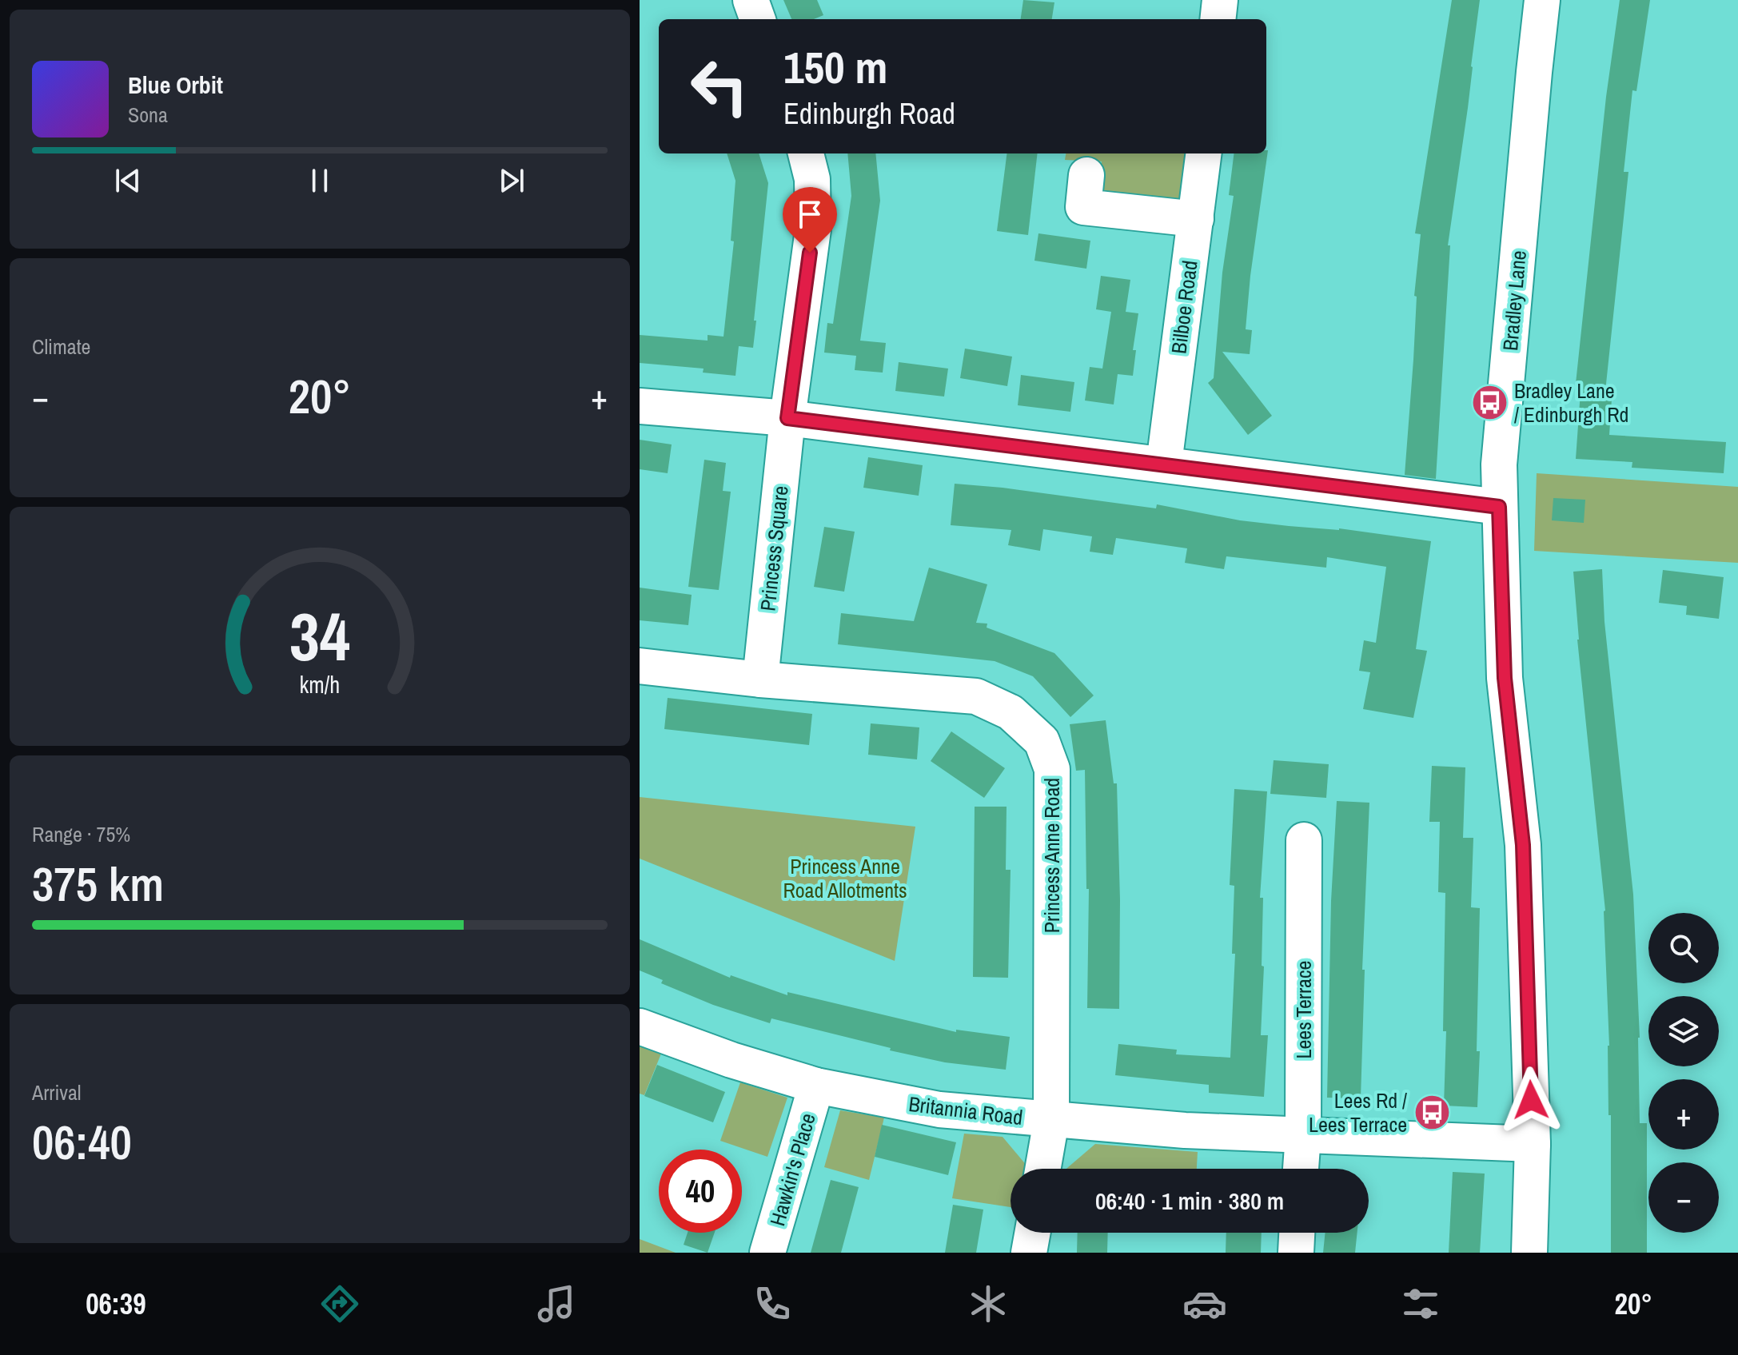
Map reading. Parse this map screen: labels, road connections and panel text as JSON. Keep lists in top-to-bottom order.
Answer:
{
  "streets": {
    "street": [
      "Bradley Lane",
      "Bilboe Road",
      "Princess Square",
      "Princess Anne Road",
      "Lees Terrace",
      "Britannia Road",
      "Hawkin's Place"
    ]
  },
  "crossings": [
    ["Bradley Lane", "Britannia Road"],
    ["Princess Square", "Princess Anne Road"],
    ["Princess Anne Road", "Britannia Road"],
    ["Lees Terrace", "Britannia Road"],
    ["Britannia Road", "Hawkin's Place"]
  ],
  "parks": ["Princess Anne Road Allotments"],
  "places": {
    "bus stop": ["Bradley Lane / Edinburgh Rd", "Lees Rd / Lees Terrace"]
  },
  "page": {
    "turn": ["150 m", "Edinburgh Road"],
    "song": ["Blue Orbit", "Sona"],
    "tile": [
      "Climate",
      ["Range · 75%", "375 km"],
      ["Arrival", "06:40"]
    ],
    "heat": ["−", "20°", "+"],
    "map_buttons": ["+", "−"],
    "limit": "40",
    "trip": "06:40 · 1 min · 380 m",
    "tabs": ["06:39", "20°"],
    "gauge": ["34", "km/h"]
  }
}
